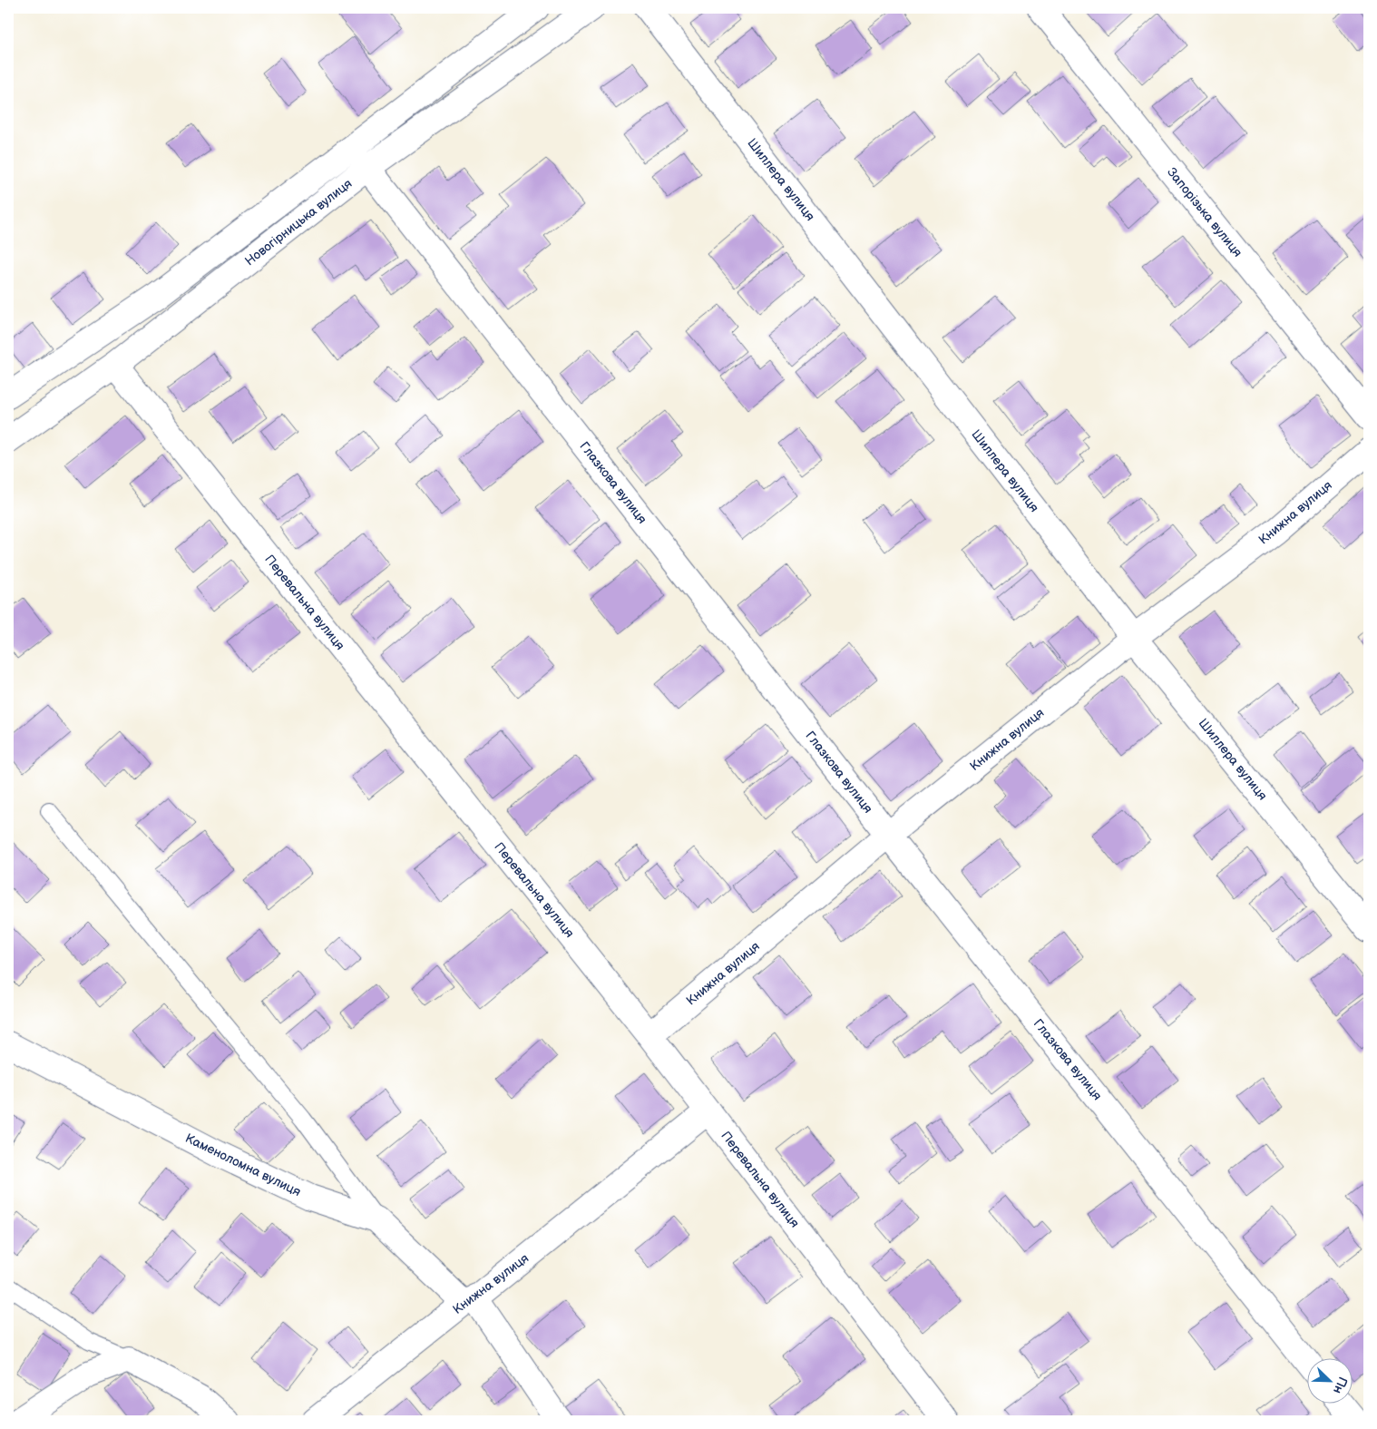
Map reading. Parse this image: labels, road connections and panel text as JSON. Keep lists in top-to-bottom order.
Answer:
{
  "streets": {
    "street": [
      "Шиллера вулиця",
      "Запорізька вулиця",
      "Новогірницька вулиця",
      "Глазкова вулиця",
      "Книжна вулиця",
      "Перевальна вулиця",
      "Каменоломна вулиця"
    ]
  },
  "crossings": [
    ["Шиллера вулиця", "Книжна вулиця"],
    ["Новогірницька вулиця", "Глазкова вулиця"],
    ["Новогірницька вулиця", "Перевальна вулиця"],
    ["Глазкова вулиця", "Книжна вулиця"],
    ["Книжна вулиця", "Перевальна вулиця"],
    ["Книжна вулиця", "Каменоломна вулиця"]
  ],
  "north": "bottom right"
}
